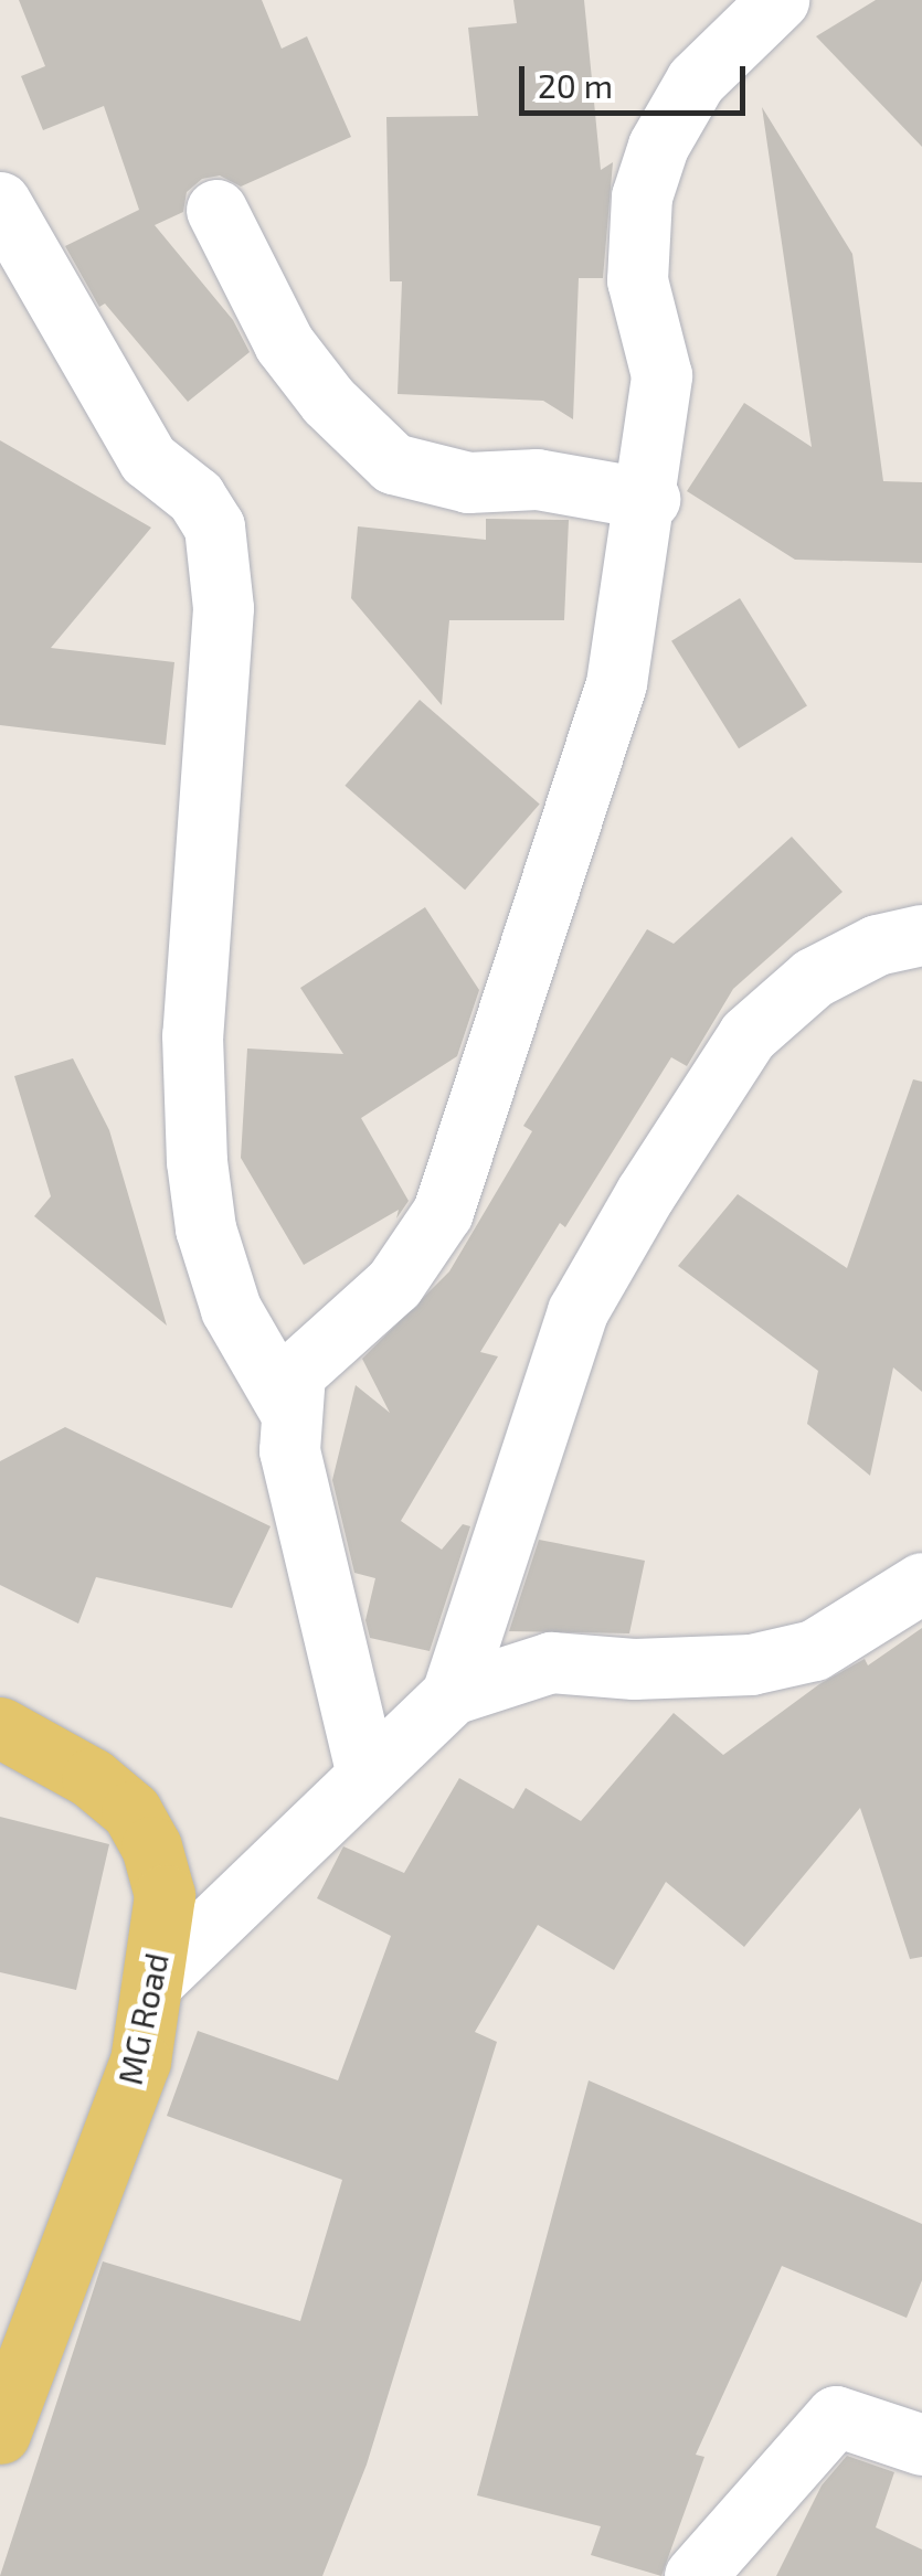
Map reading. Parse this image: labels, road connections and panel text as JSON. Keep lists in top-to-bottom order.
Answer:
{
  "streets": {
    "main road": ["MG Road"]
  },
  "scale_bar": "20 m"
}
